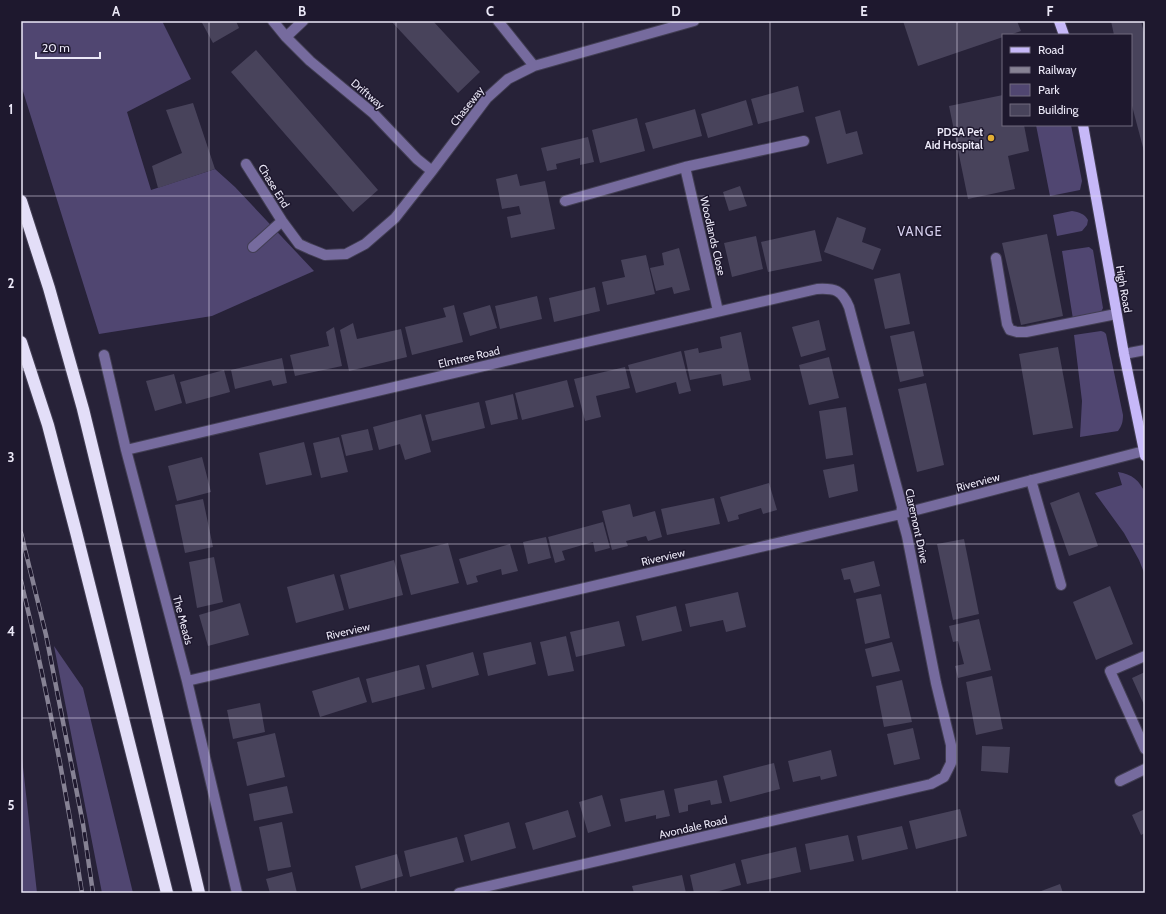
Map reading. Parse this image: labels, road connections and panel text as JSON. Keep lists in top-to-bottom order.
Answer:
{
  "streets": {
    "main road": ["High Road"],
    "street": [
      "Driftway",
      "Chaseway",
      "Chase End",
      "Woodlands Close",
      "Elmtree Road",
      "Riverview",
      "Claremont Drive",
      "The Meads",
      "Avondale Road"
    ]
  },
  "crossings": [
    ["Driftway", "Chaseway"],
    ["Chaseway", "Chase End"],
    ["Woodlands Close", "Elmtree Road"],
    ["High Road", "Riverview"],
    ["Elmtree Road", "Claremont Drive"],
    ["Elmtree Road", "The Meads"],
    ["Riverview", "Claremont Drive"],
    ["Riverview", "The Meads"],
    ["Claremont Drive", "Avondale Road"]
  ],
  "districts": ["VANGE"],
  "places": ["PDSA Pet Aid Hospital"],
  "legend": [
    "Road",
    "Railway",
    "Park",
    "Building"
  ],
  "scale_bar": "20 m",
  "grid": {
    "columns": [
      "A",
      "B",
      "C",
      "D",
      "E",
      "F"
    ],
    "rows": [
      "1",
      "2",
      "3",
      "4",
      "5"
    ]
  }
}
